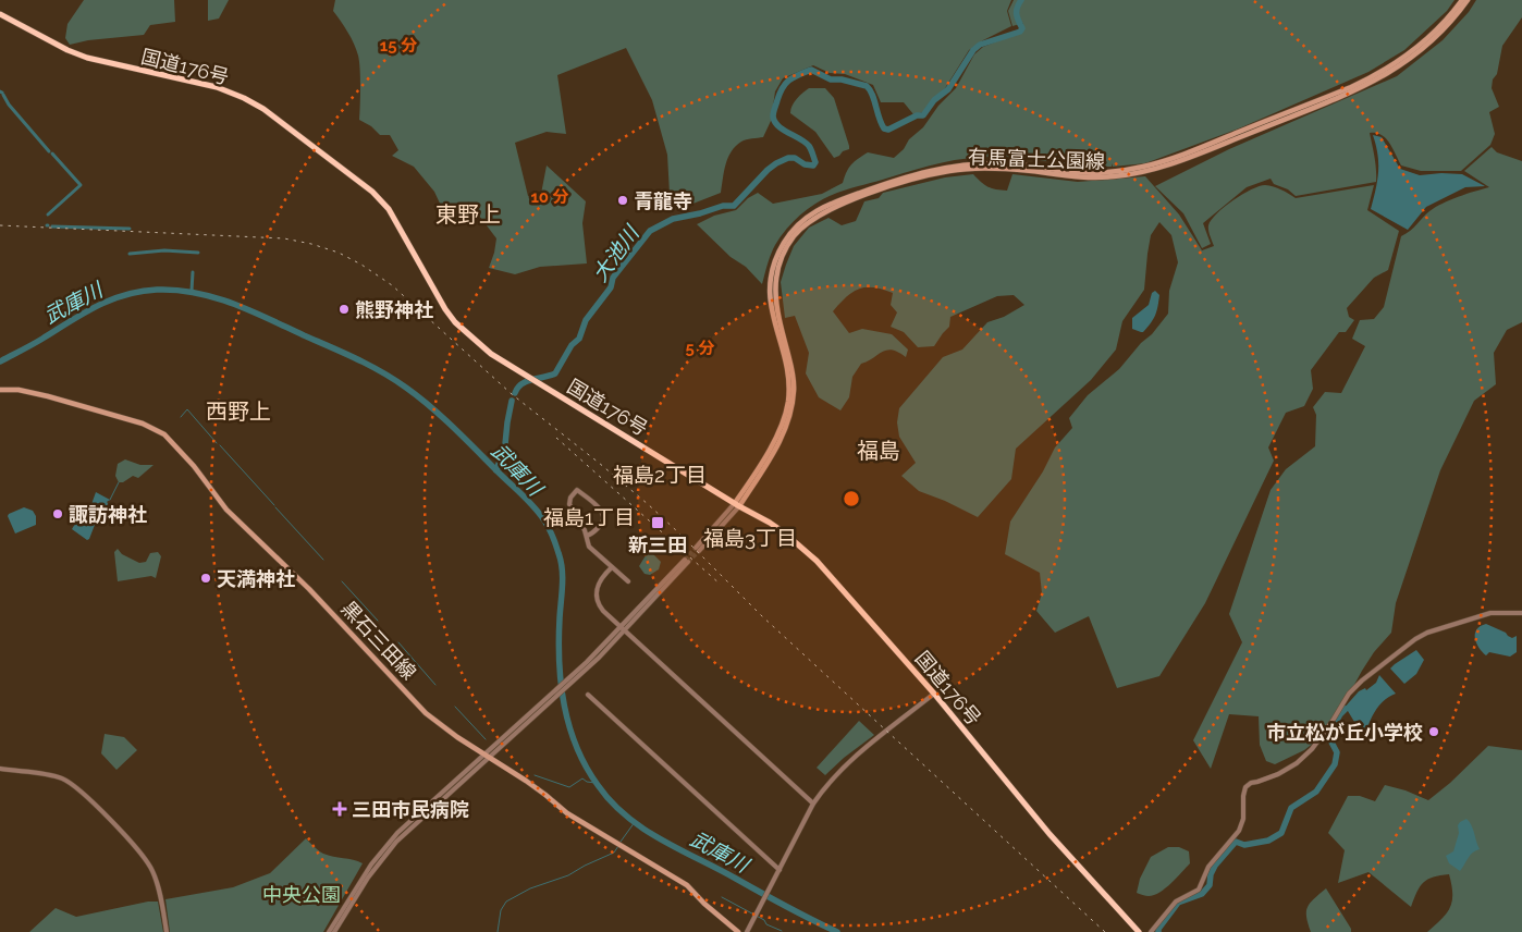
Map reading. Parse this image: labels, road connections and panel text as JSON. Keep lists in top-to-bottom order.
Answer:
{
  "streets": {
    "highway": ["国道176号"],
    "main road": ["有馬富士公園線", "黒石三田線"]
  },
  "crossings": [
    ["国道176号", "有馬富士公園線"]
  ],
  "districts": [
    "東野上",
    "西野上",
    "福島",
    "福島2丁目",
    "福島1丁目",
    "福島3丁目"
  ],
  "water": ["大池川", "武庫川"],
  "parks": ["中央公園"],
  "places": {
    "other": [
      "青龍寺",
      "熊野神社",
      "諏訪神社",
      "天満神社",
      "市立松が丘小学校"
    ],
    "transit": ["新三田"],
    "health": ["三田市民病院"]
  },
  "rings": ["15 分", "10 分", "5 分"]
}
